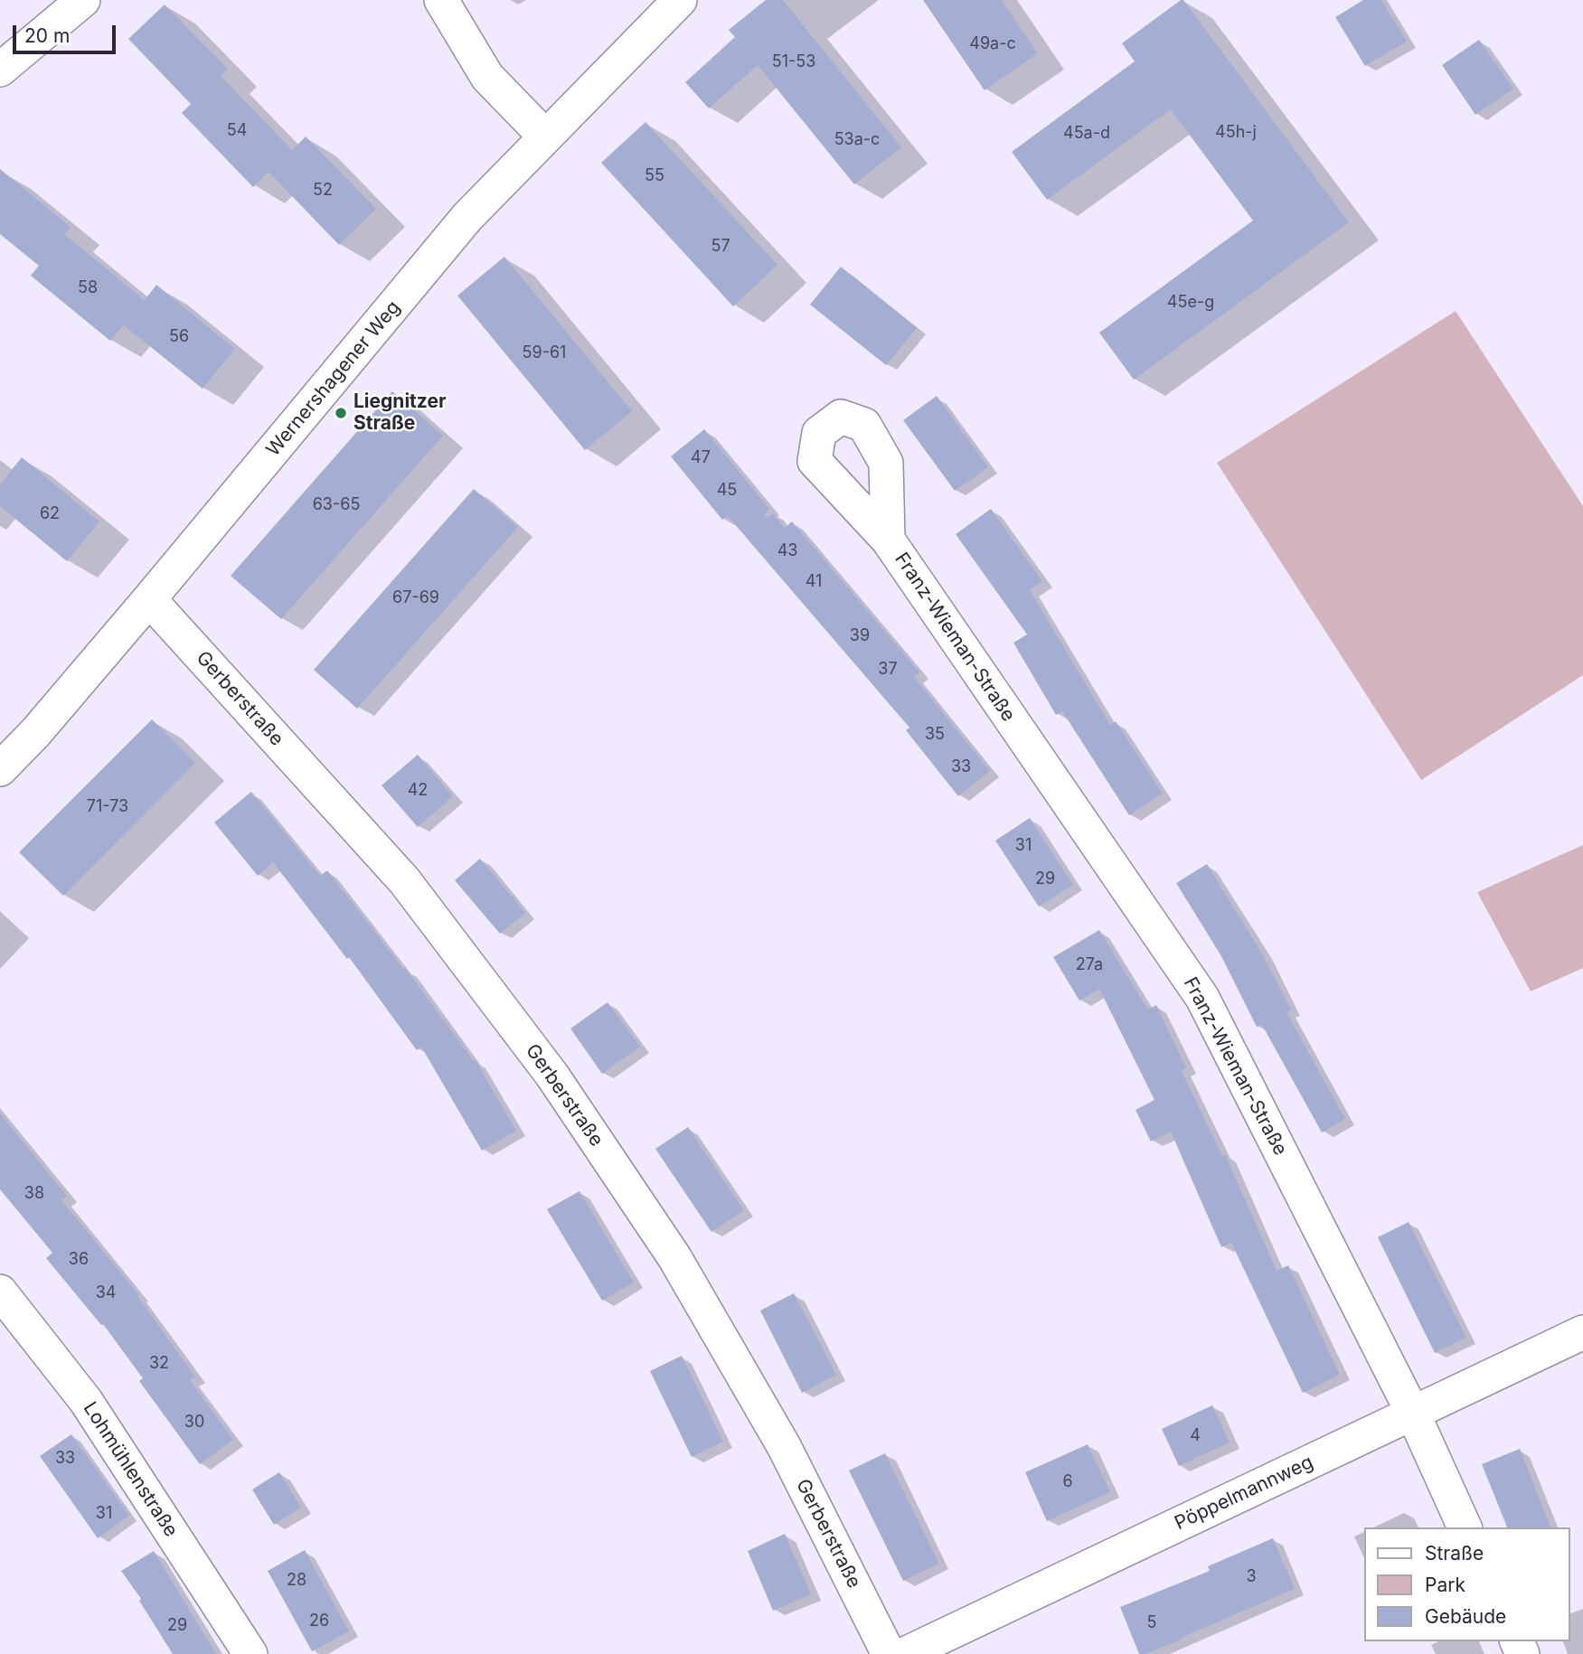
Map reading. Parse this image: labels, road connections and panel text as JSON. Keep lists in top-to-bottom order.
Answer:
{
  "streets": {
    "street": [
      "Wernershagener Weg",
      "Franz-Wieman-Straße",
      "Gerberstraße",
      "Lohmühlenstraße",
      "Pöppelmannweg"
    ]
  },
  "crossings": [
    ["Wernershagener Weg", "Gerberstraße"],
    ["Franz-Wieman-Straße", "Pöppelmannweg"]
  ],
  "places": ["Liegnitzer Straße"],
  "house_numbers": [
    "49a-c",
    "51-53",
    "54",
    "45h-j",
    "45a-d",
    "53a-c",
    "55",
    "52",
    "57",
    "58",
    "45e-g",
    "56",
    "59-61",
    "47",
    "45",
    "63-65",
    "62",
    "43",
    "41",
    "67-69",
    "39",
    "37",
    "35",
    "33",
    "42",
    "71-73",
    "31",
    "29",
    "27a",
    "38",
    "36",
    "34",
    "32",
    "30",
    "4",
    "33",
    "6",
    "31",
    "3",
    "28",
    "26",
    "5",
    "29"
  ],
  "legend": ["Straße", "Park", "Gebäude"],
  "scale_bar": "20 m"
}
